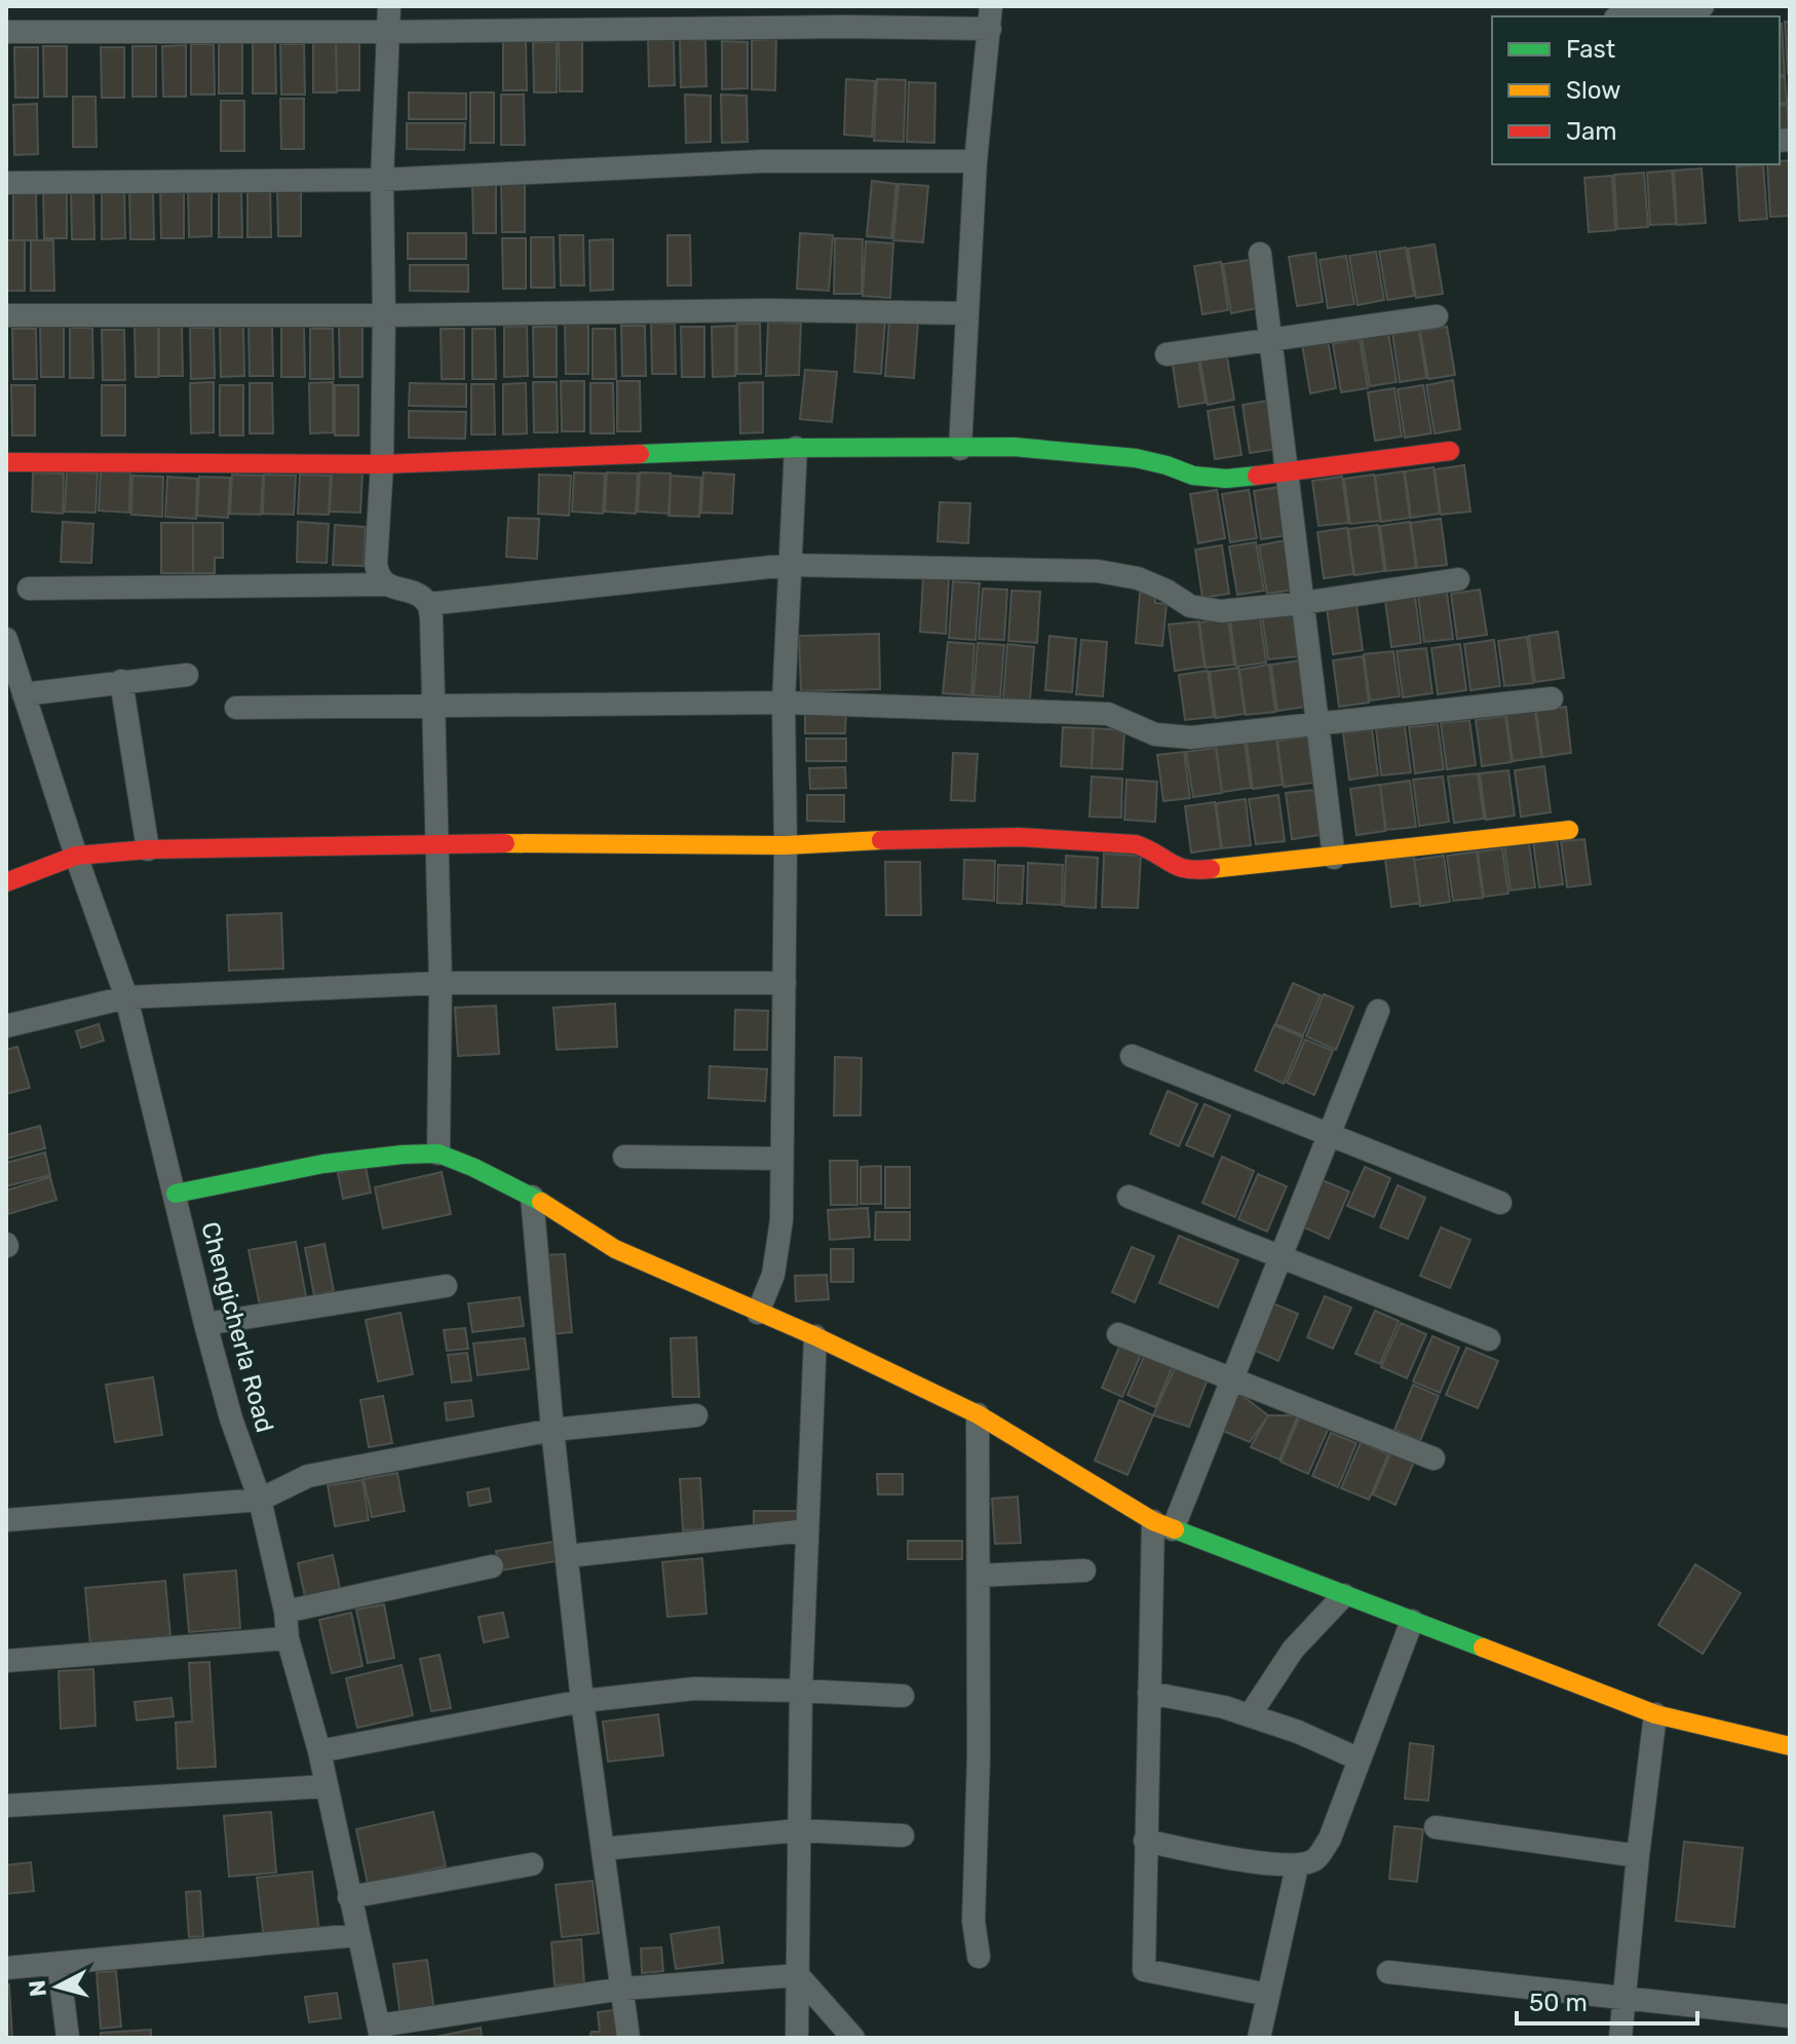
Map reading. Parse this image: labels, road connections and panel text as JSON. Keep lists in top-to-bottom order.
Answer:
{
  "streets": {
    "street": ["Chengicherla Road"]
  },
  "legend": ["Fast", "Slow", "Jam"],
  "scale_bar": "50 m",
  "north": "left"
}
